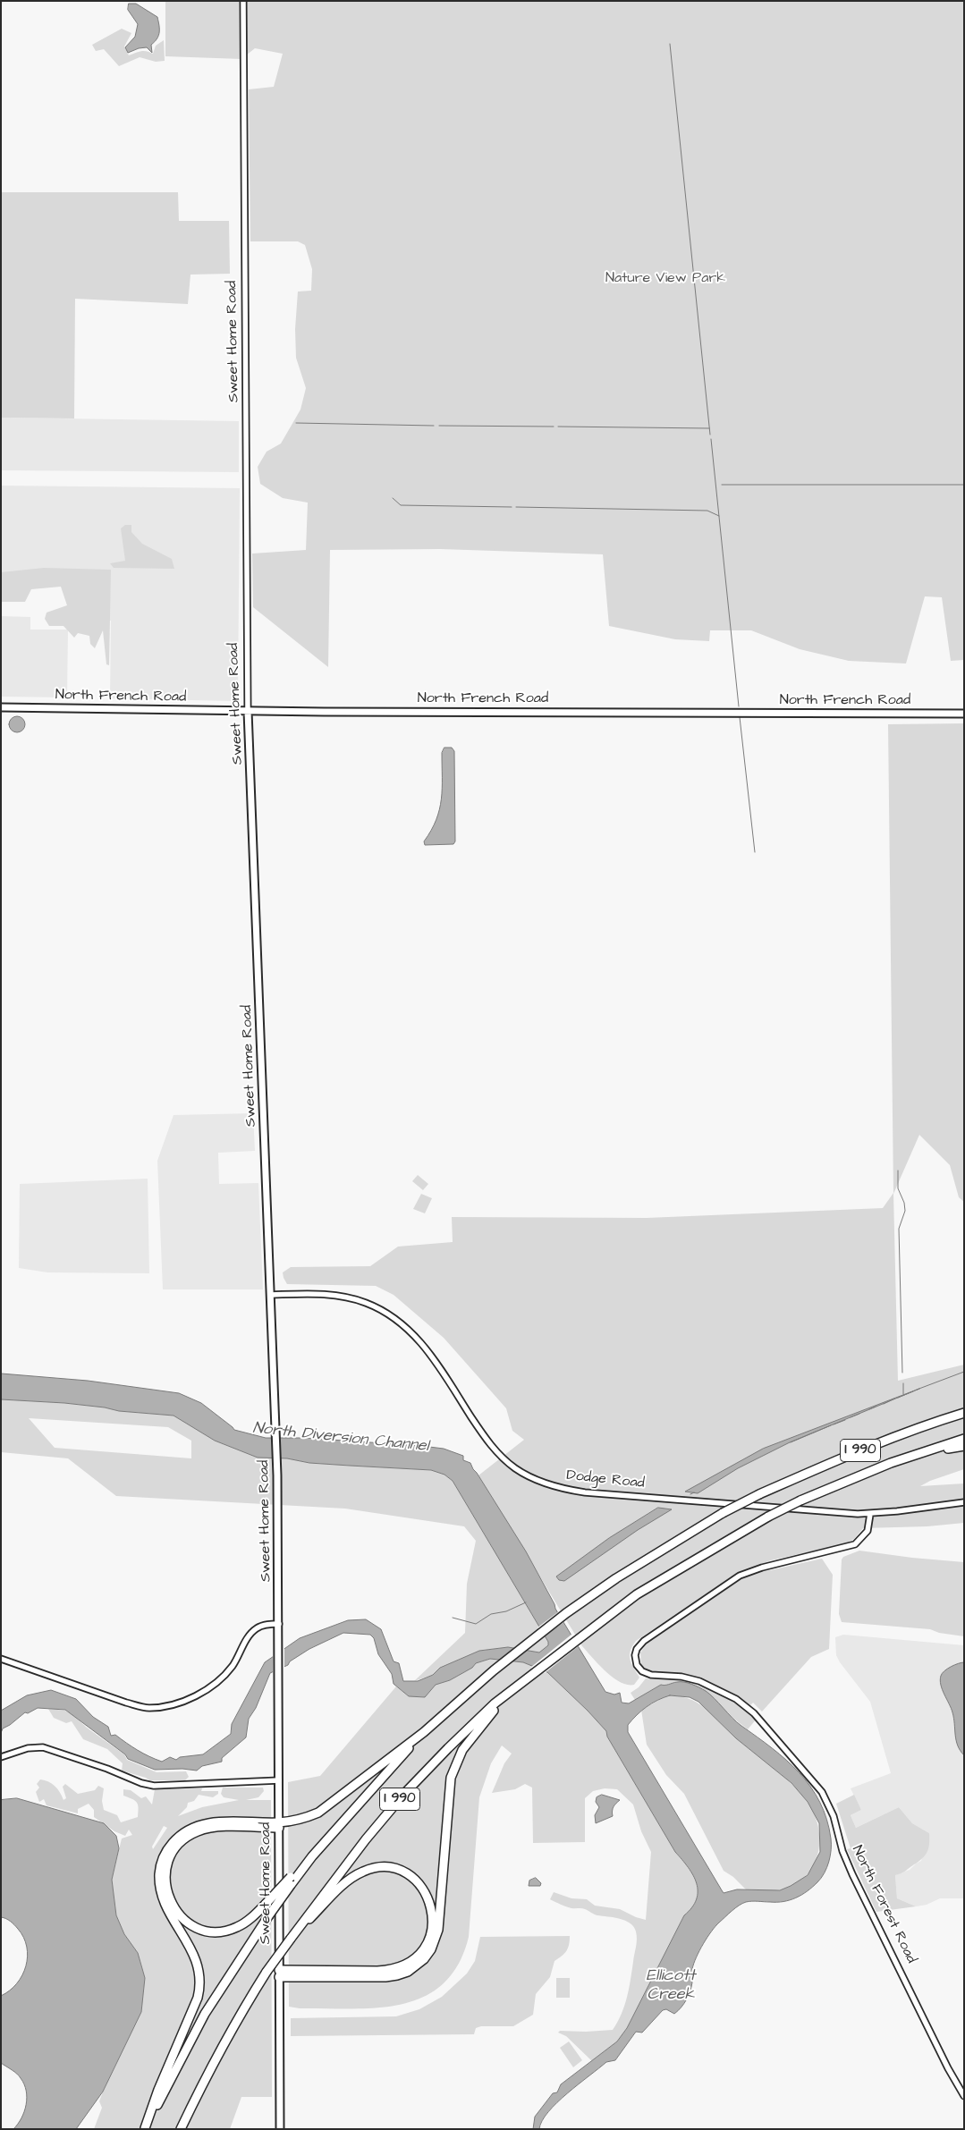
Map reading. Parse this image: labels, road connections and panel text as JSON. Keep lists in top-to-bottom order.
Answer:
{
  "streets": {
    "highway": ["I 990"],
    "main road": ["Sweet Home Road", "North French Road"],
    "street": ["Dodge Road", "North Forest Road"]
  },
  "crossings": [
    ["Sweet Home Road", "North French Road"],
    ["Sweet Home Road", "Dodge Road"],
    ["Dodge Road", "North Forest Road"]
  ],
  "water": ["North Diversion Channel", "Ellicott Creek"],
  "parks": ["Nature View Park"]
}
